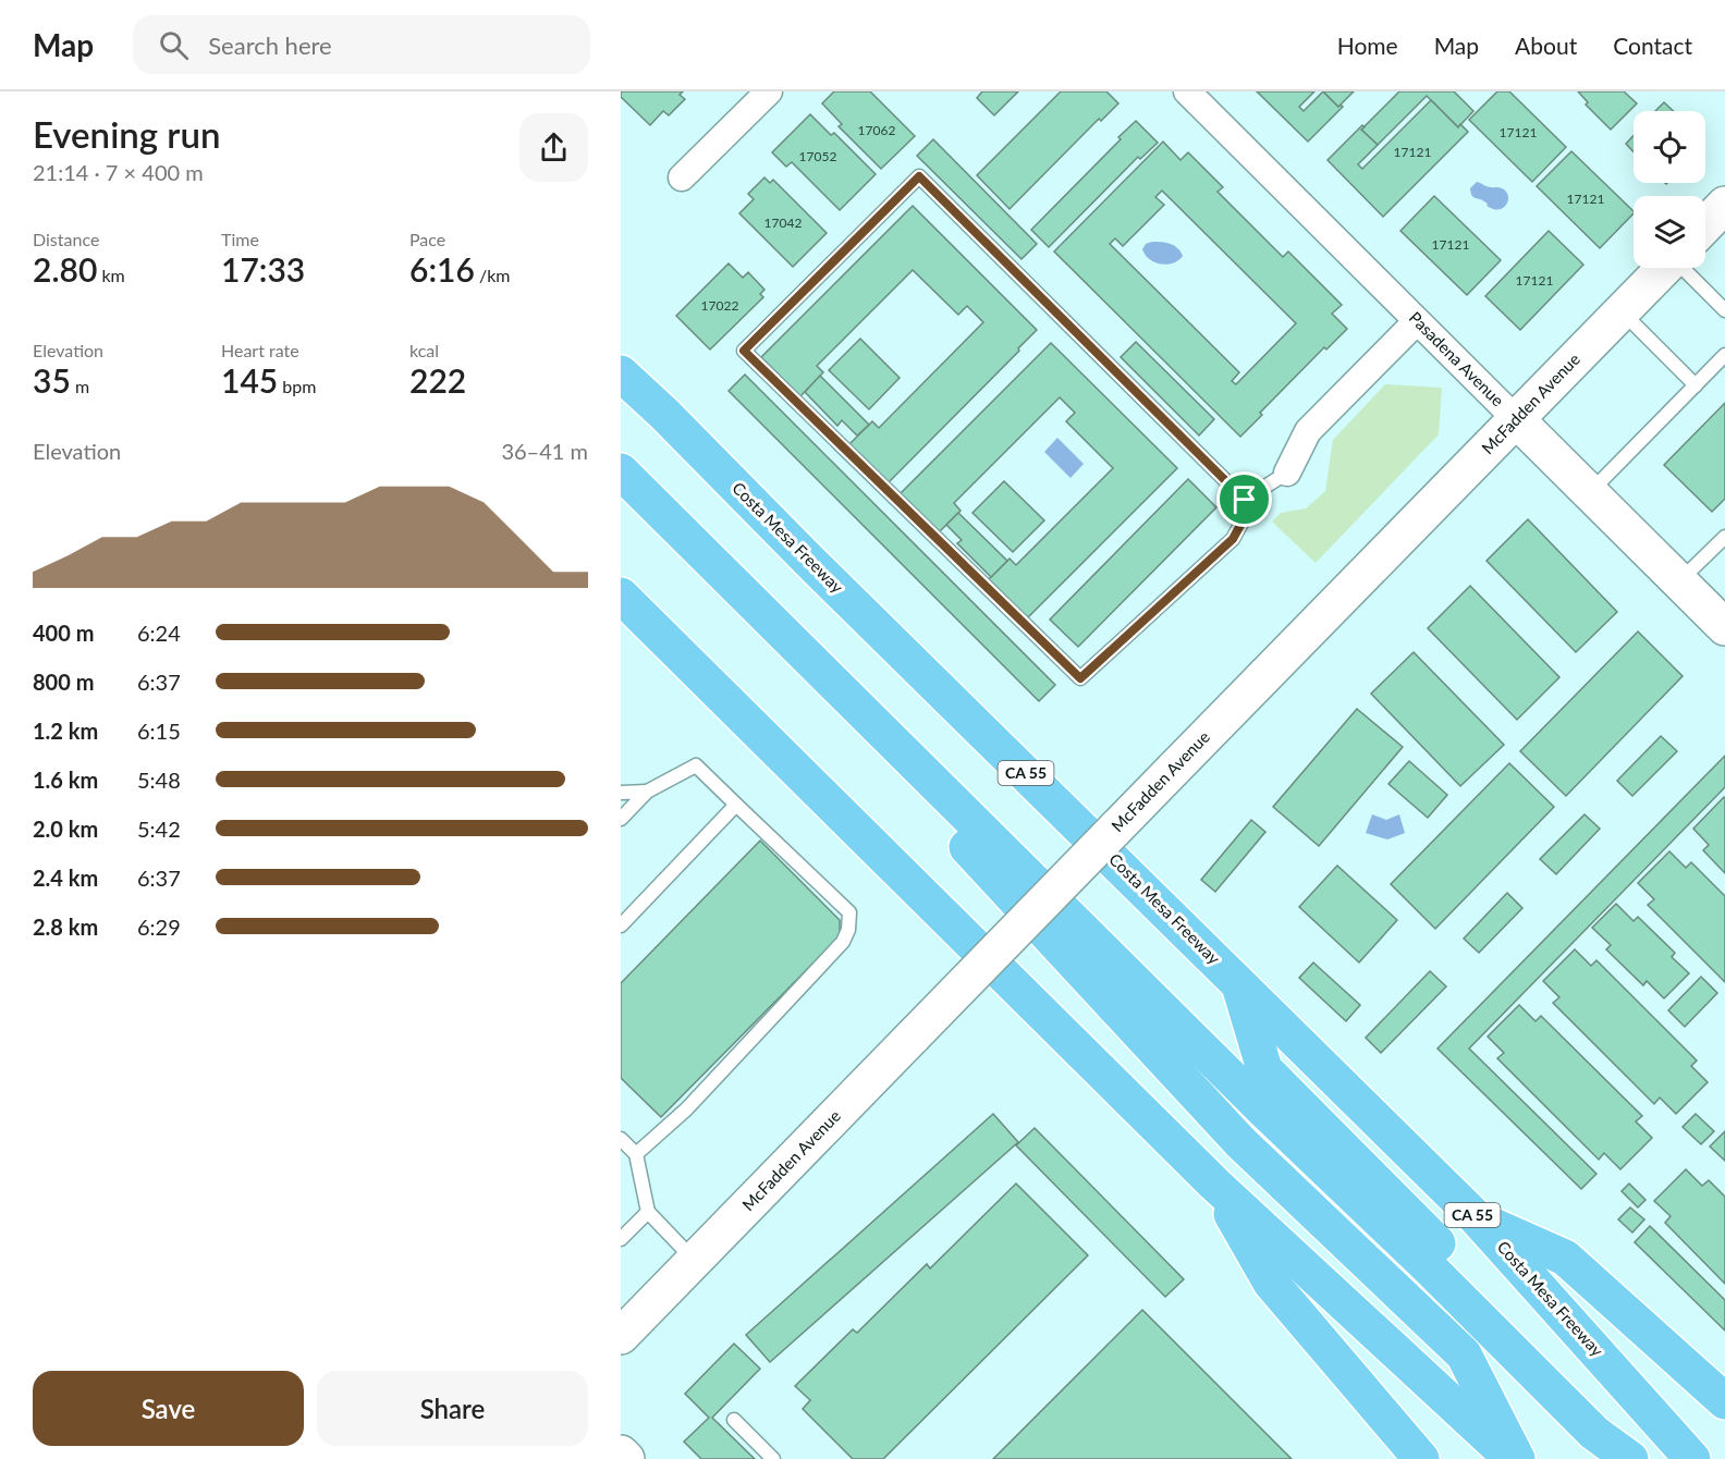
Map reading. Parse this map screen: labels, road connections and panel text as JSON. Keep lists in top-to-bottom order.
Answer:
{
  "streets": {
    "highway": ["Costa Mesa Freeway", "CA 55"],
    "main road": ["Pasadena Avenue", "McFadden Avenue"]
  },
  "crossings": [
    ["Pasadena Avenue", "McFadden Avenue"],
    ["Costa Mesa Freeway", "CA 55"]
  ],
  "house_numbers": [
    "17062",
    "17121",
    "17121",
    "17052",
    "17121",
    "17042",
    "17121",
    "17121",
    "17022"
  ],
  "page": {
    "header": "Map",
    "search": "Search here",
    "nav": [
      "Home",
      "Map",
      "About",
      "Contact"
    ],
    "heading": ["Evening run", "21:14 · 7 × 400 m"],
    "stats": [
      ["Distance", "2.80 km"],
      ["Time", "17:33"],
      ["Pace", "6:16 /km"],
      ["Elevation", "35 m"],
      ["Heart rate", "145 bpm"],
      ["kcal", "222"]
    ],
    "chart": ["Elevation", "36–41 m"],
    "list": [
      {
        "name": "400 m",
        "note": "6:24"
      },
      {
        "name": "800 m",
        "note": "6:37"
      },
      {
        "name": "1.2 km",
        "note": "6:15"
      },
      {
        "name": "1.6 km",
        "note": "5:48"
      },
      {
        "name": "2.0 km",
        "note": "5:42"
      },
      {
        "name": "2.4 km",
        "note": "6:37"
      },
      {
        "name": "2.8 km",
        "note": "6:29"
      }
    ],
    "buttons": ["Save", "Share"]
  }
}
